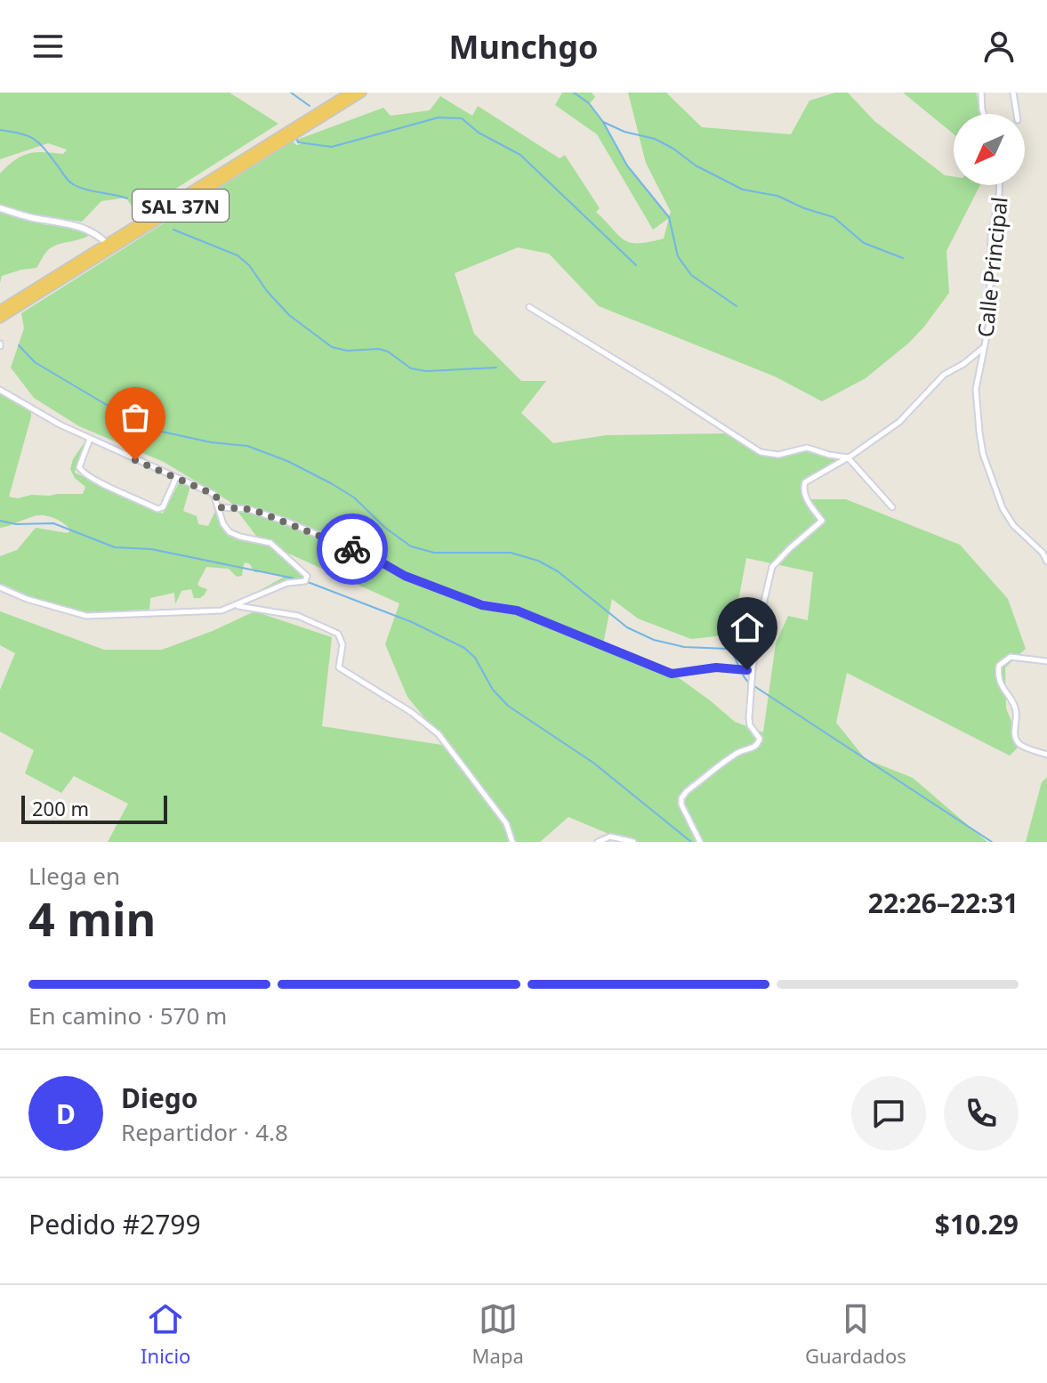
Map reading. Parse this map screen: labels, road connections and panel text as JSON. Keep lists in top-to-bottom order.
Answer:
{
  "streets": {
    "highway": ["SAL 37N"],
    "street": ["Calle Principal"]
  },
  "scale_bar": "200 m",
  "north": "bottom left",
  "page": {
    "header": "Munchgo",
    "scale": "200 m",
    "heading": ["4 min", "Llega en", "22:26–22:31"],
    "panel": [
      "Diego",
      "Repartidor · 4.8",
      "Pedido #2799",
      "$10.29"
    ],
    "bar": "En camino · 570 m",
    "round": "D",
    "tabs": ["Inicio", "Mapa", "Guardados"]
  }
}
